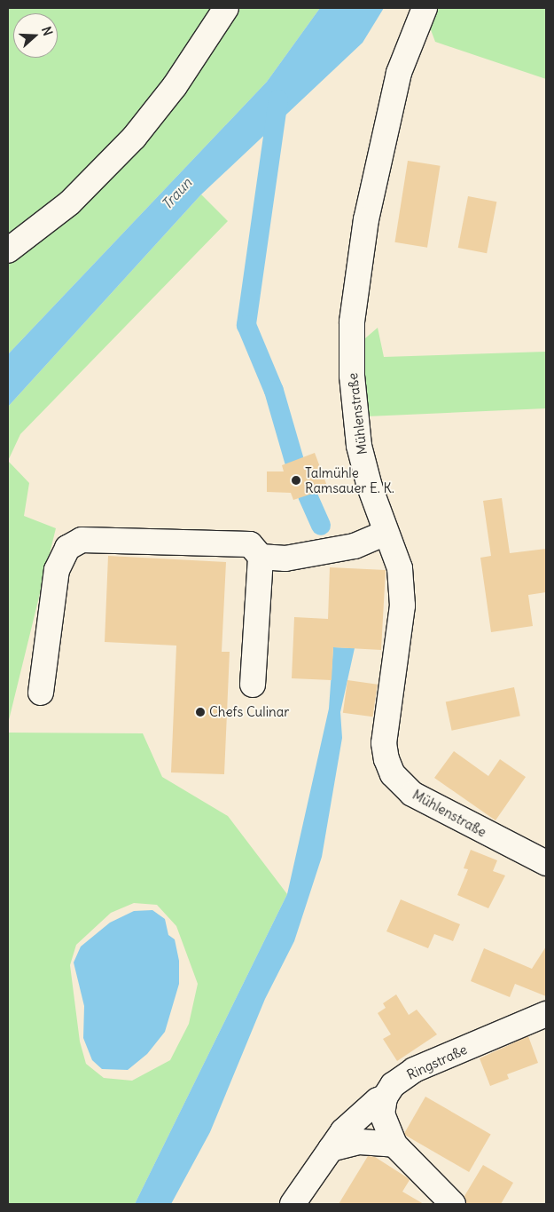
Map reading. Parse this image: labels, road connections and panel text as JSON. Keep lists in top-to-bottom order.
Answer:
{
  "streets": {
    "street": ["Mühlenstraße", "Ringstraße"]
  },
  "water": ["Traun"],
  "places": ["Talmühle Ramsauer E. K.", "Chefs Culinar"],
  "north": "right"
}
